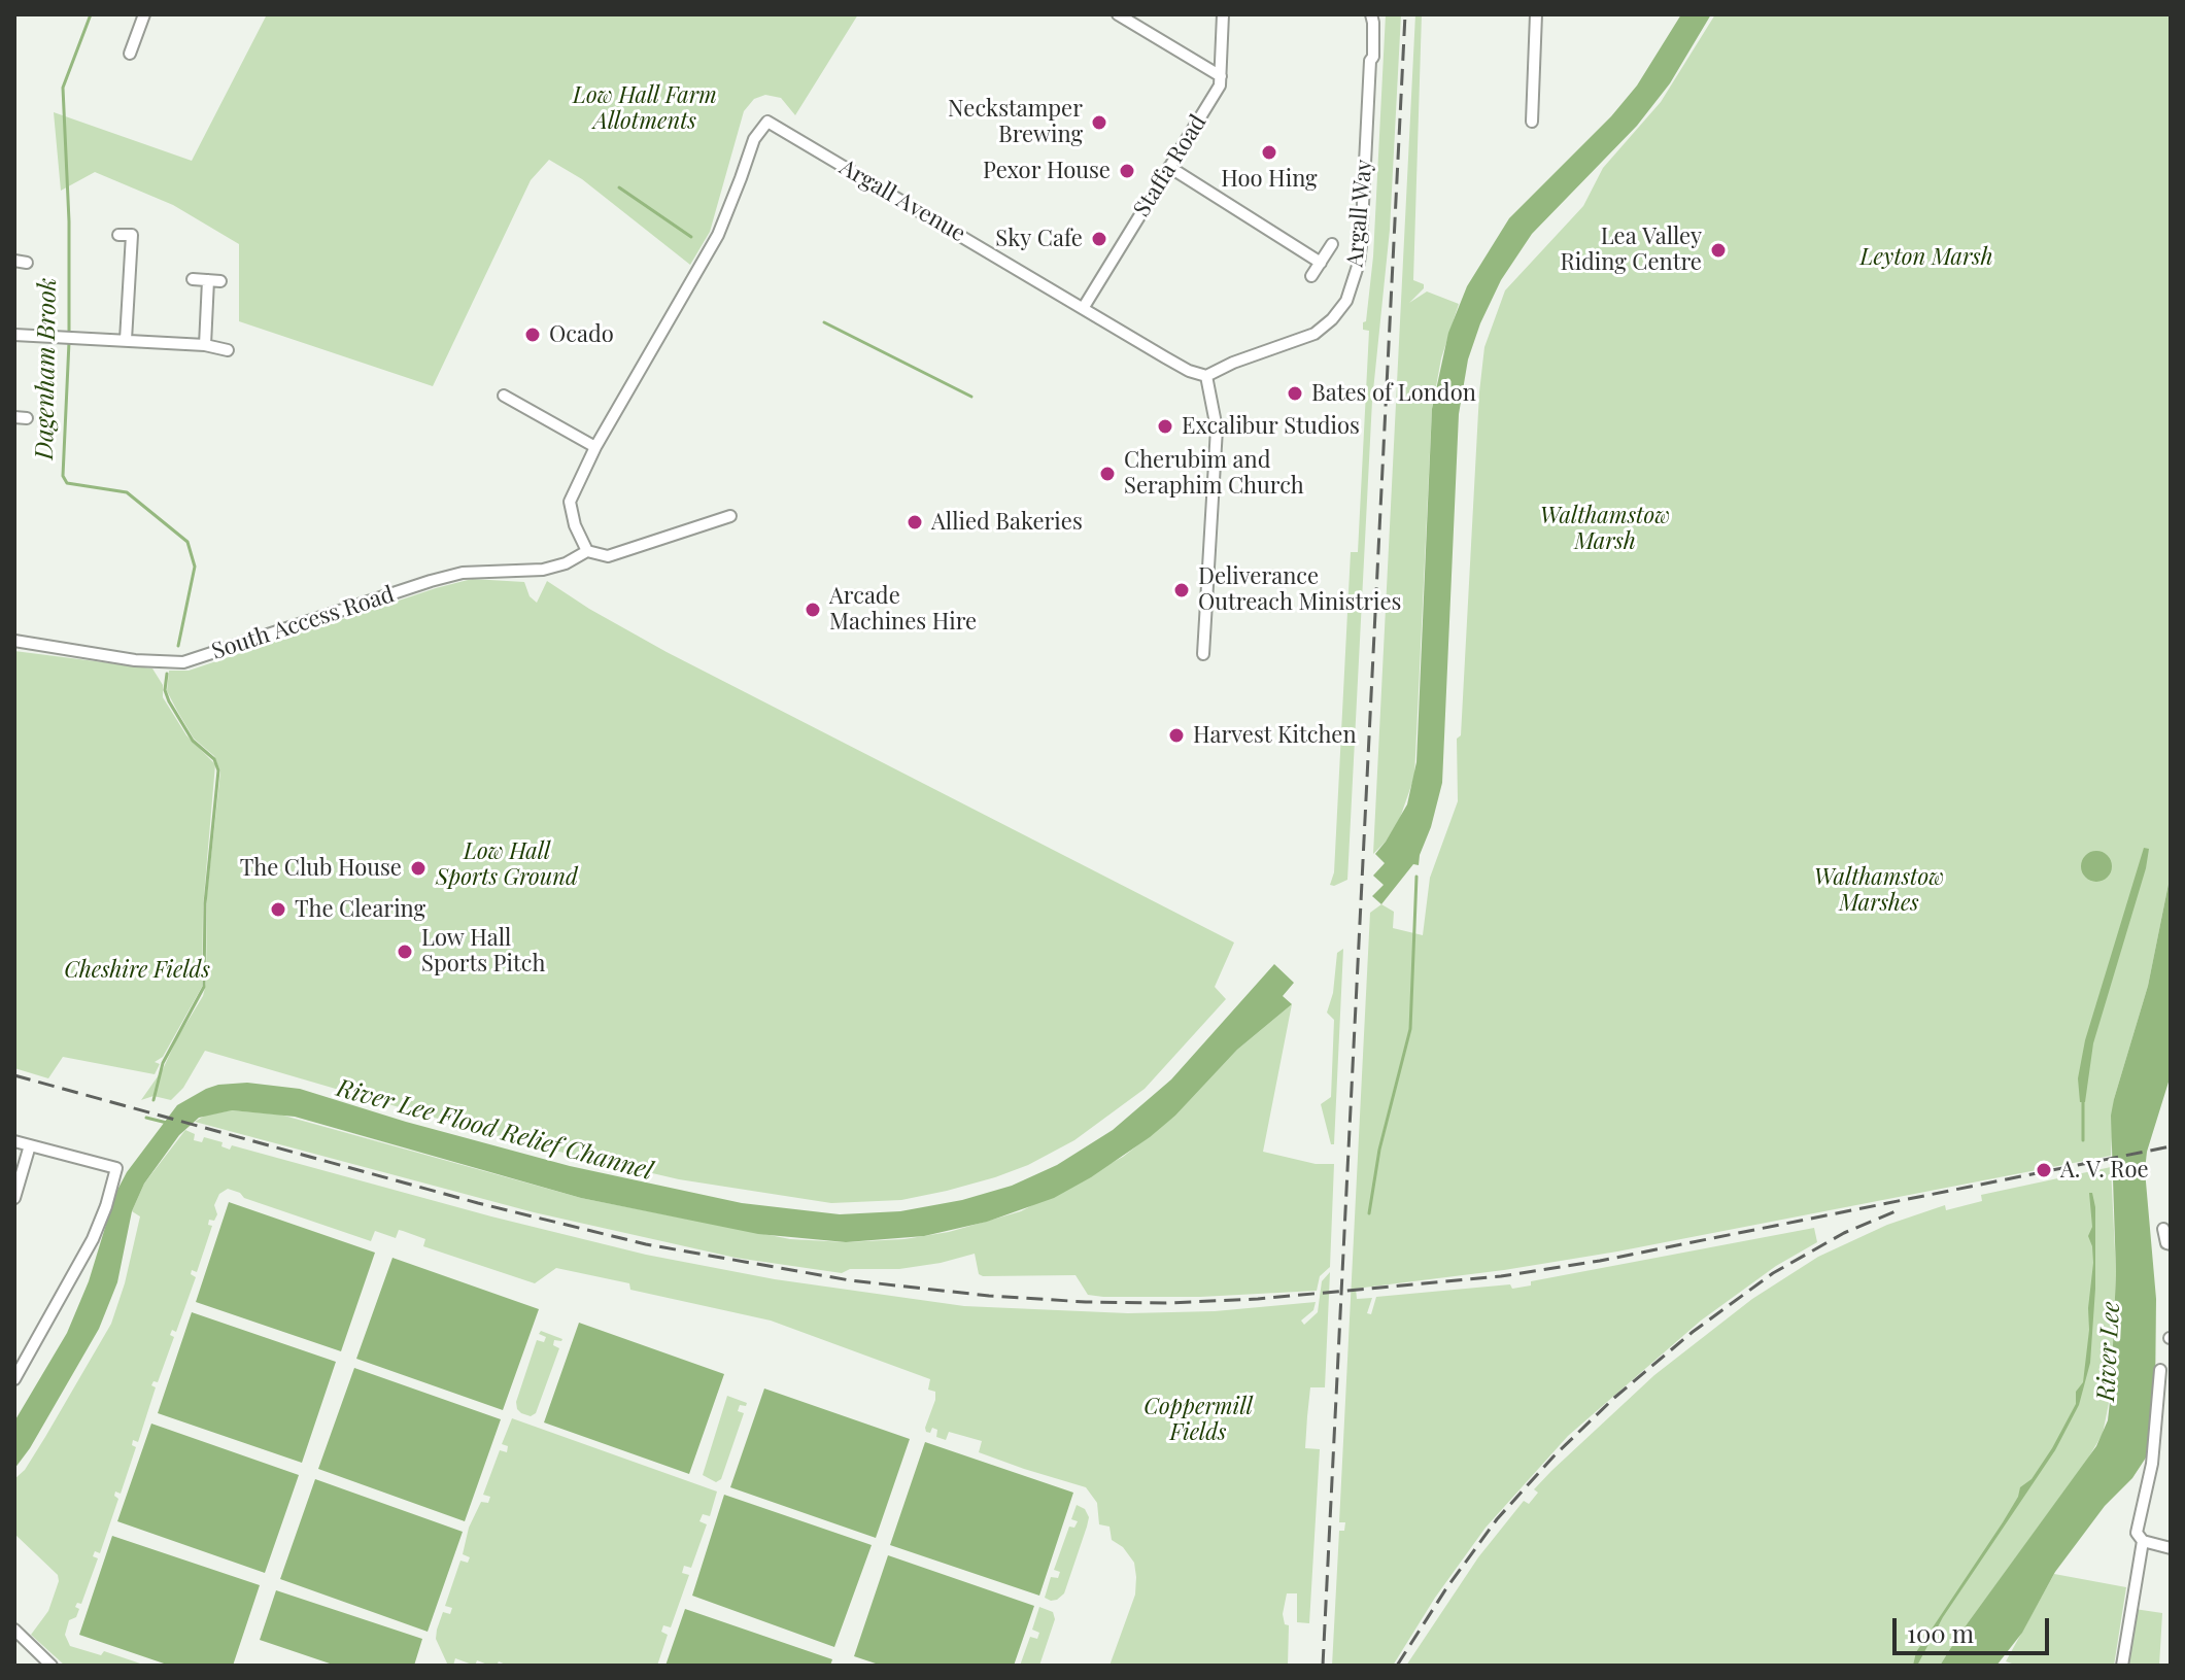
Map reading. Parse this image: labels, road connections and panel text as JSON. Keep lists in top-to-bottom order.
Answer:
{
  "streets": {
    "street": [
      "Staffa Road",
      "Argall Avenue",
      "Argall Way",
      "South Access Road"
    ]
  },
  "crossings": [
    ["Staffa Road", "Argall Avenue"],
    ["Argall Avenue", "Argall Way"]
  ],
  "water": ["Dagenham Brook", "River Lee Flood Relief Channel", "River Lee"],
  "parks": [
    "Low Hall Farm Allotments",
    "Leyton Marsh",
    "Walthamstow Marsh",
    "Low Hall Sports Ground",
    "Walthamstow Marshes",
    "Cheshire Fields",
    "Coppermill Fields"
  ],
  "places": [
    "Neckstamper Brewing",
    "Hoo Hing",
    "Pexor House",
    "Sky Cafe",
    "Lea Valley Riding Centre",
    "Ocado",
    "Bates of London",
    "Excalibur Studios",
    "Cherubim and Seraphim Church",
    "Allied Bakeries",
    "Deliverance Outreach Ministries",
    "Arcade Machines Hire",
    "Harvest Kitchen",
    "The Club House",
    "The Clearing",
    "Low Hall Sports Pitch",
    "A. V. Roe"
  ],
  "scale_bar": "100 m"
}
